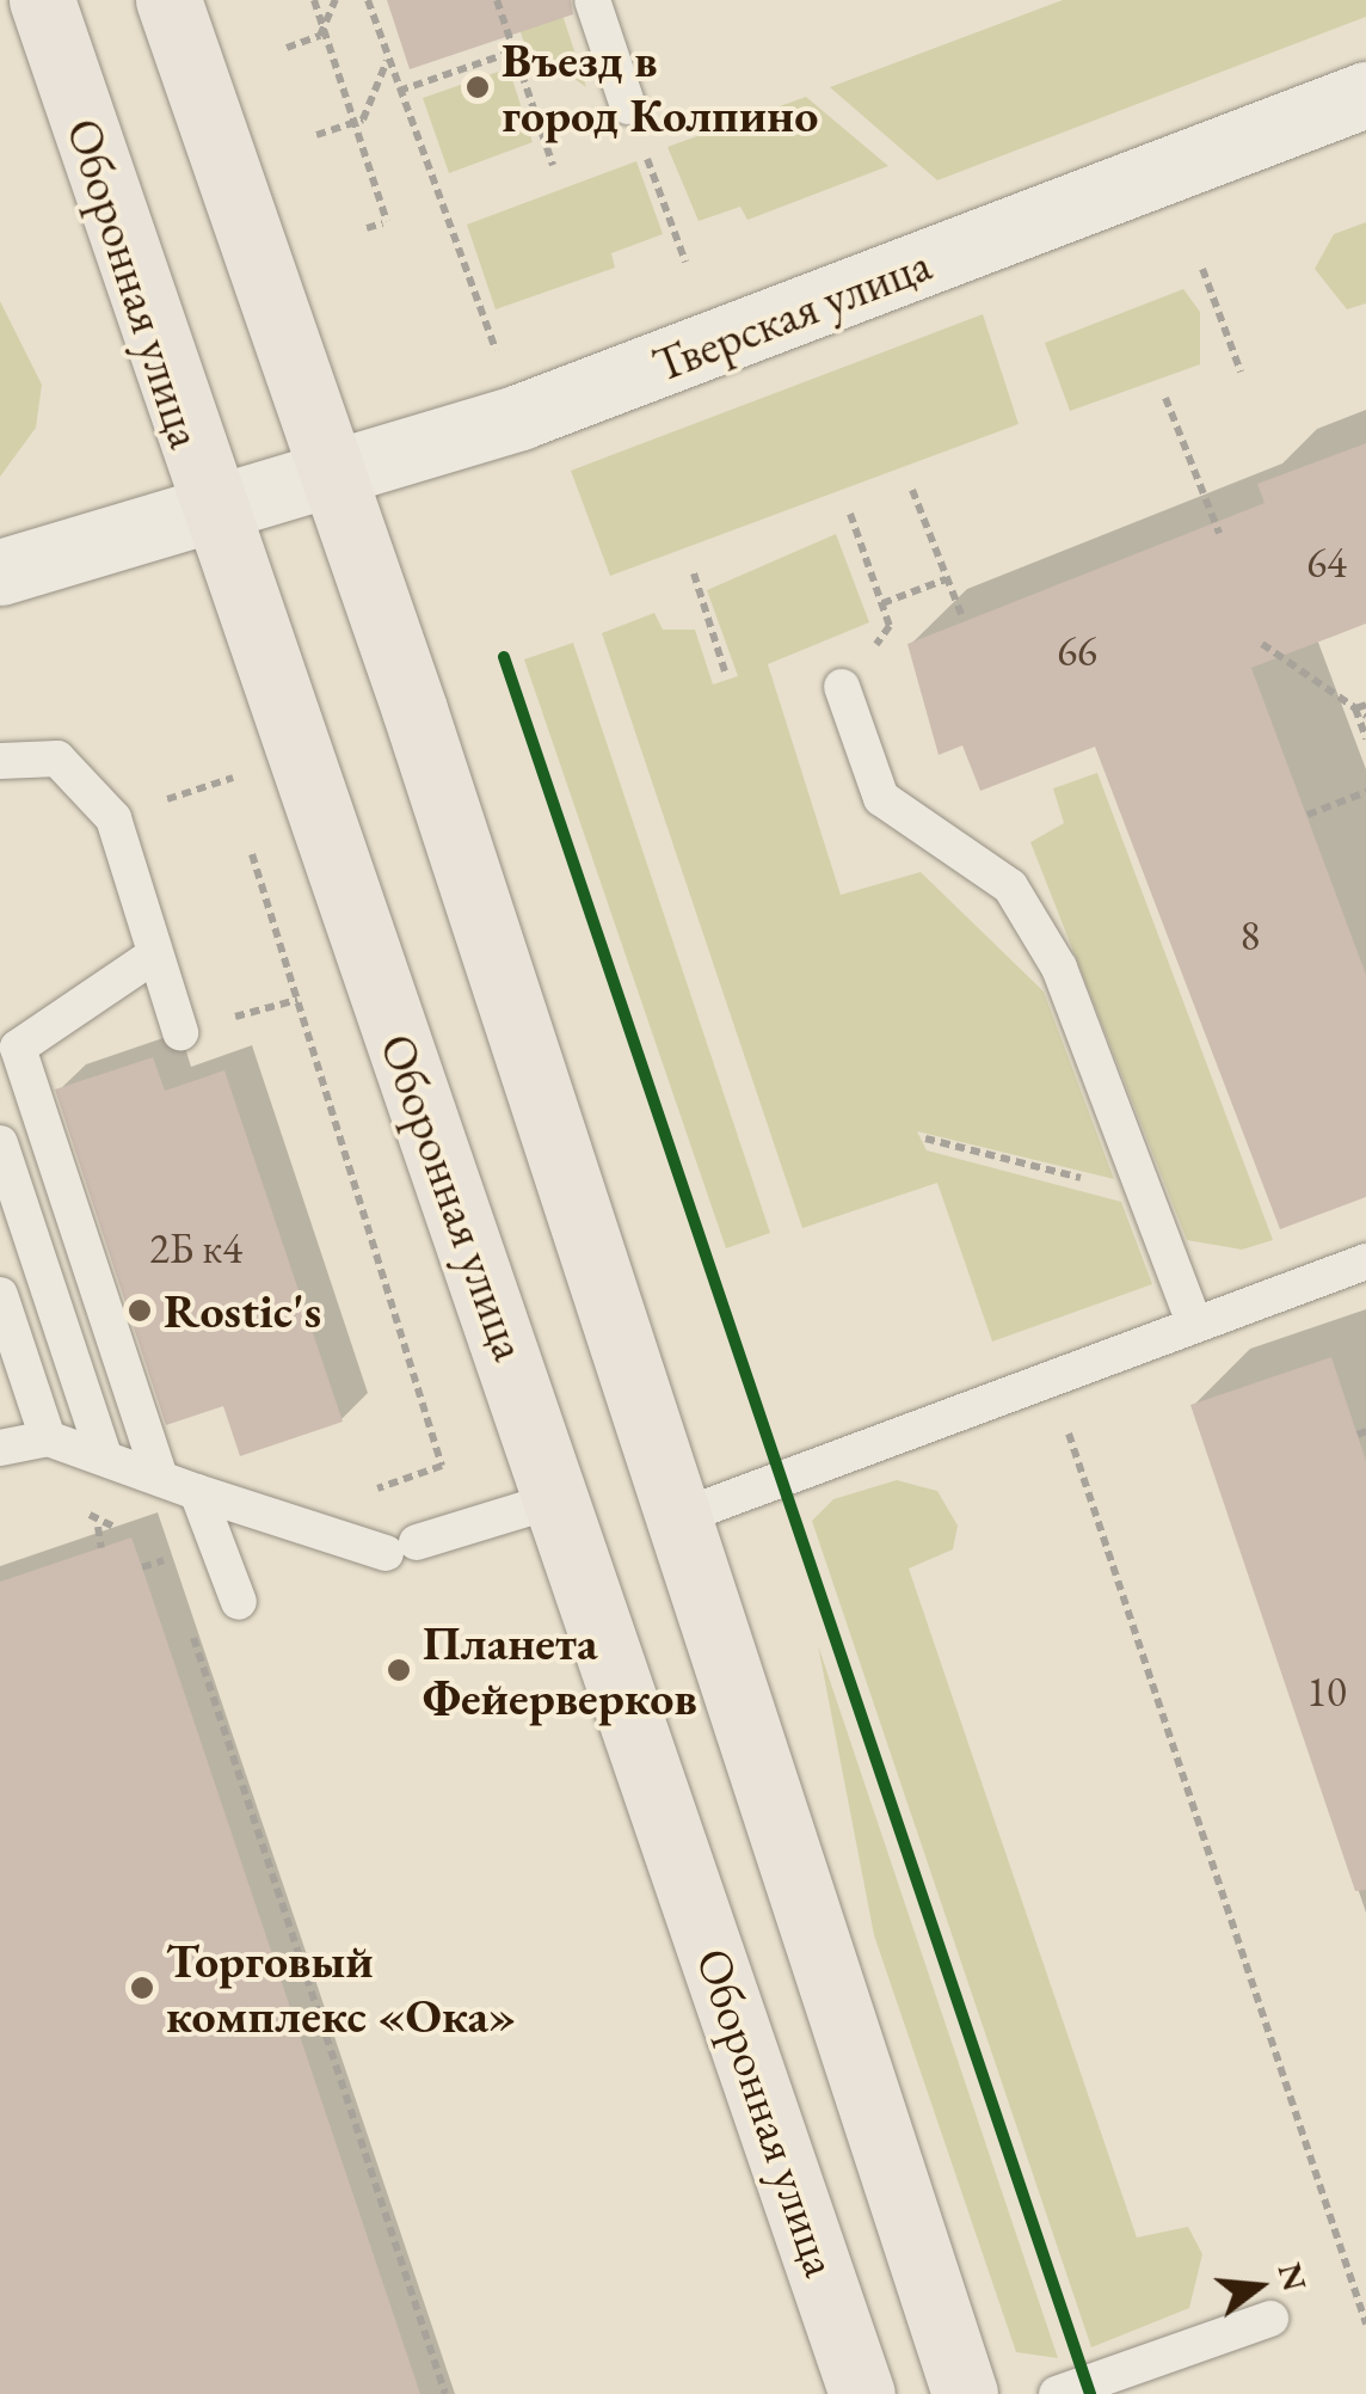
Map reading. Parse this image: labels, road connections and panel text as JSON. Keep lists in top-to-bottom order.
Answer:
{
  "streets": {
    "main road": ["Оборонная улица", "Тверская улица"]
  },
  "crossings": [
    ["Оборонная улица", "Тверская улица"]
  ],
  "places": [
    "Въезд в город Колпино",
    "Rostic's",
    "Планета Фейерверков",
    "Торговый комплекс «Ока»"
  ],
  "house_numbers": [
    "64",
    "66",
    "8",
    "2Б к4",
    "10"
  ],
  "north": "right"
}
